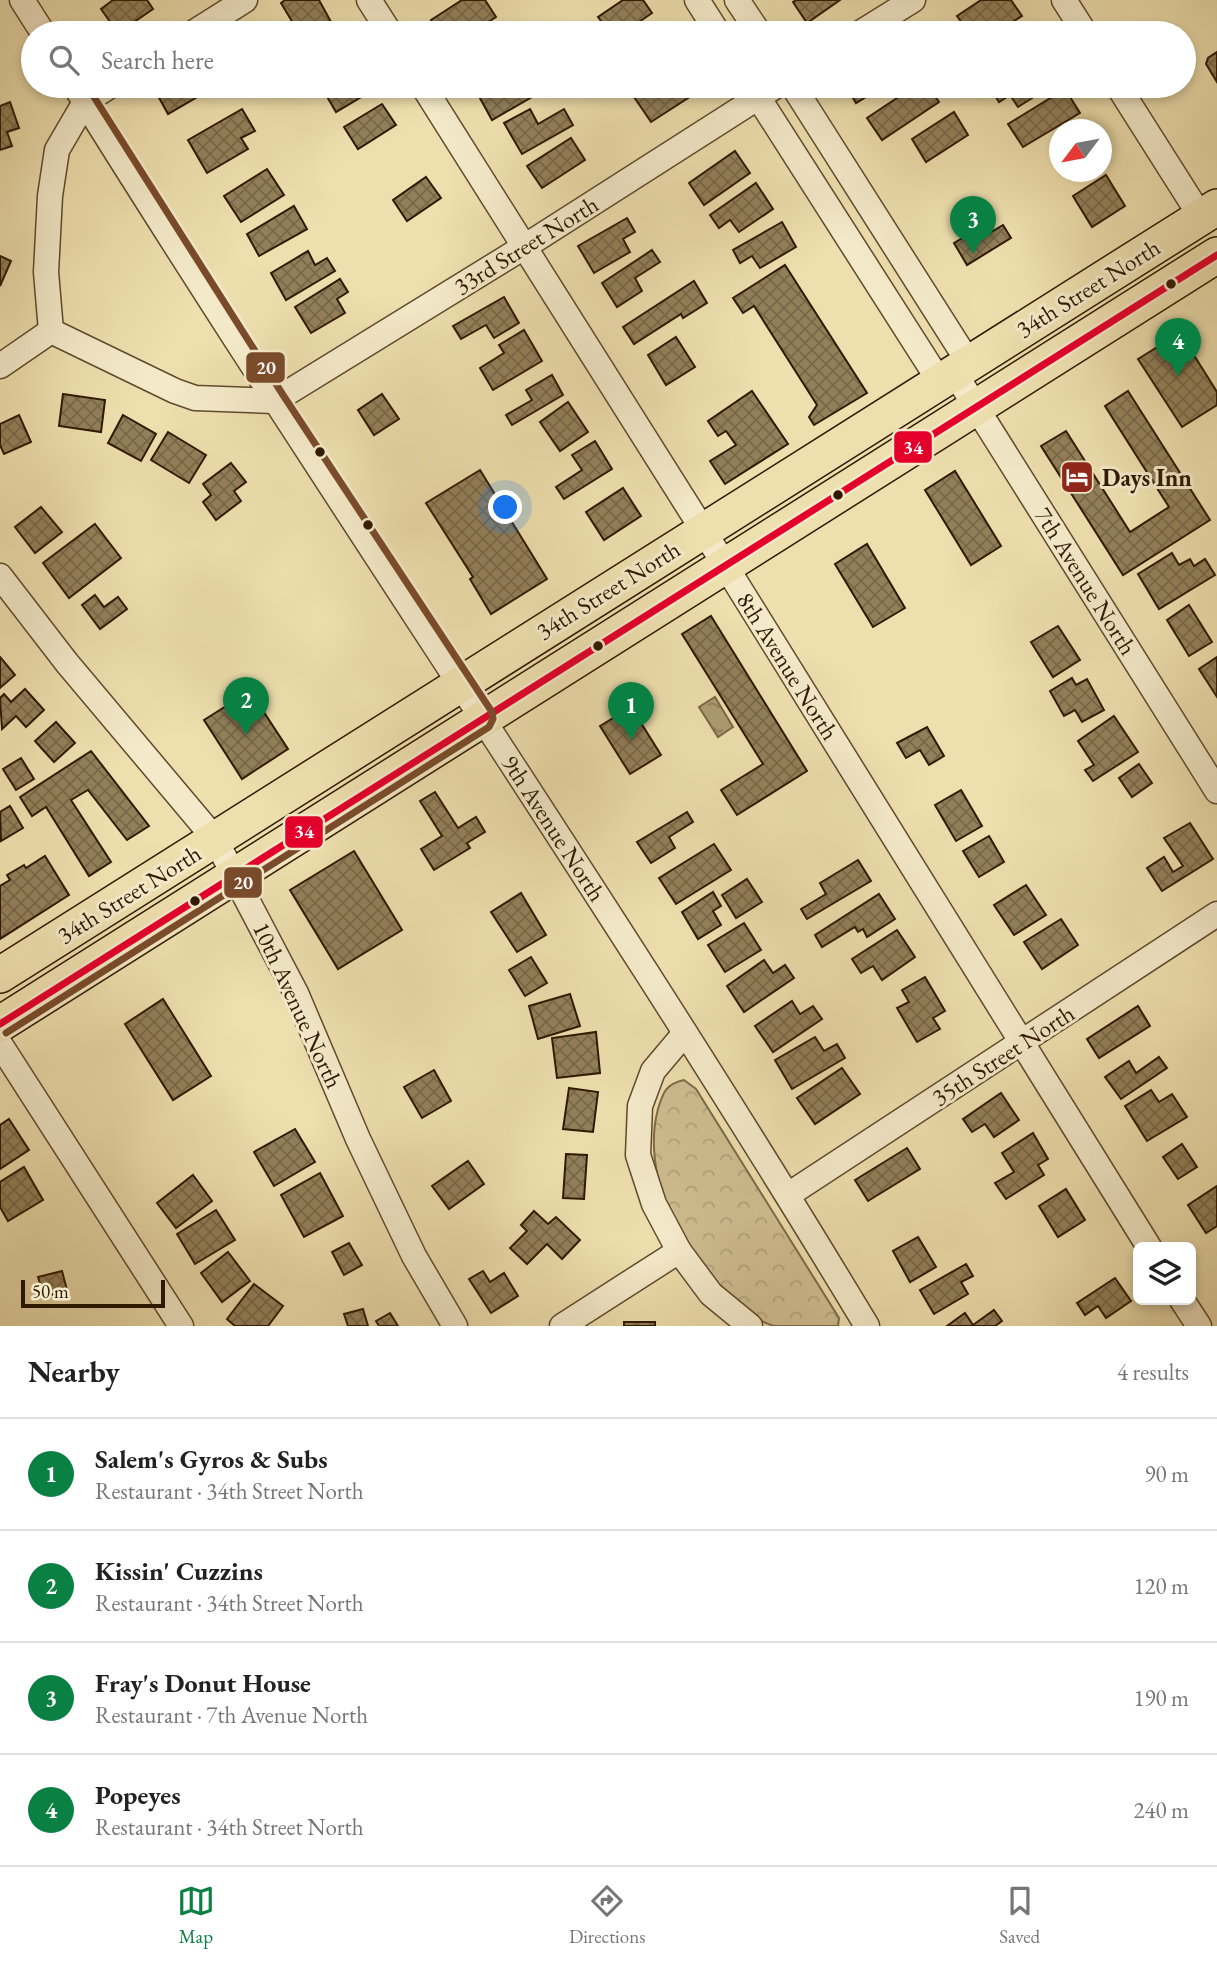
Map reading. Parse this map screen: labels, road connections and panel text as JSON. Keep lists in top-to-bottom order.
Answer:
{
  "streets": {
    "highway": ["34th Street North"],
    "street": [
      "33rd Street North",
      "7th Avenue North",
      "8th Avenue North",
      "9th Avenue North",
      "10th Avenue North",
      "35th Street North"
    ]
  },
  "crossings": [
    ["33rd Street North", "8th Avenue North"],
    ["33rd Street North", "9th Avenue North"],
    ["34th Street North", "7th Avenue North"],
    ["34th Street North", "8th Avenue North"],
    ["34th Street North", "9th Avenue North"],
    ["34th Street North", "10th Avenue North"],
    ["8th Avenue North", "35th Street North"],
    ["9th Avenue North", "35th Street North"]
  ],
  "places": {
    "hotel": ["Days Inn"]
  },
  "lines": ["transit line 20", "transit line 34"],
  "scale_bar": "50 m",
  "north": "bottom left",
  "page": {
    "search": "Search here",
    "pins": [
      "3",
      "4",
      "2",
      "1"
    ],
    "scale": "50 m",
    "heading": ["Nearby", "4 results"],
    "list": [
      {
        "mark": "1",
        "name": "Salem's Gyros & Subs",
        "note": "Restaurant · 34th Street North",
        "value": "90 m"
      },
      {
        "mark": "2",
        "name": "Kissin' Cuzzins",
        "note": "Restaurant · 34th Street North",
        "value": "120 m"
      },
      {
        "mark": "3",
        "name": "Fray's Donut House",
        "note": "Restaurant · 7th Avenue North",
        "value": "190 m"
      },
      {
        "mark": "4",
        "name": "Popeyes",
        "note": "Restaurant · 34th Street North",
        "value": "240 m"
      }
    ],
    "nav": ["Map", "Directions", "Saved"]
  }
}
